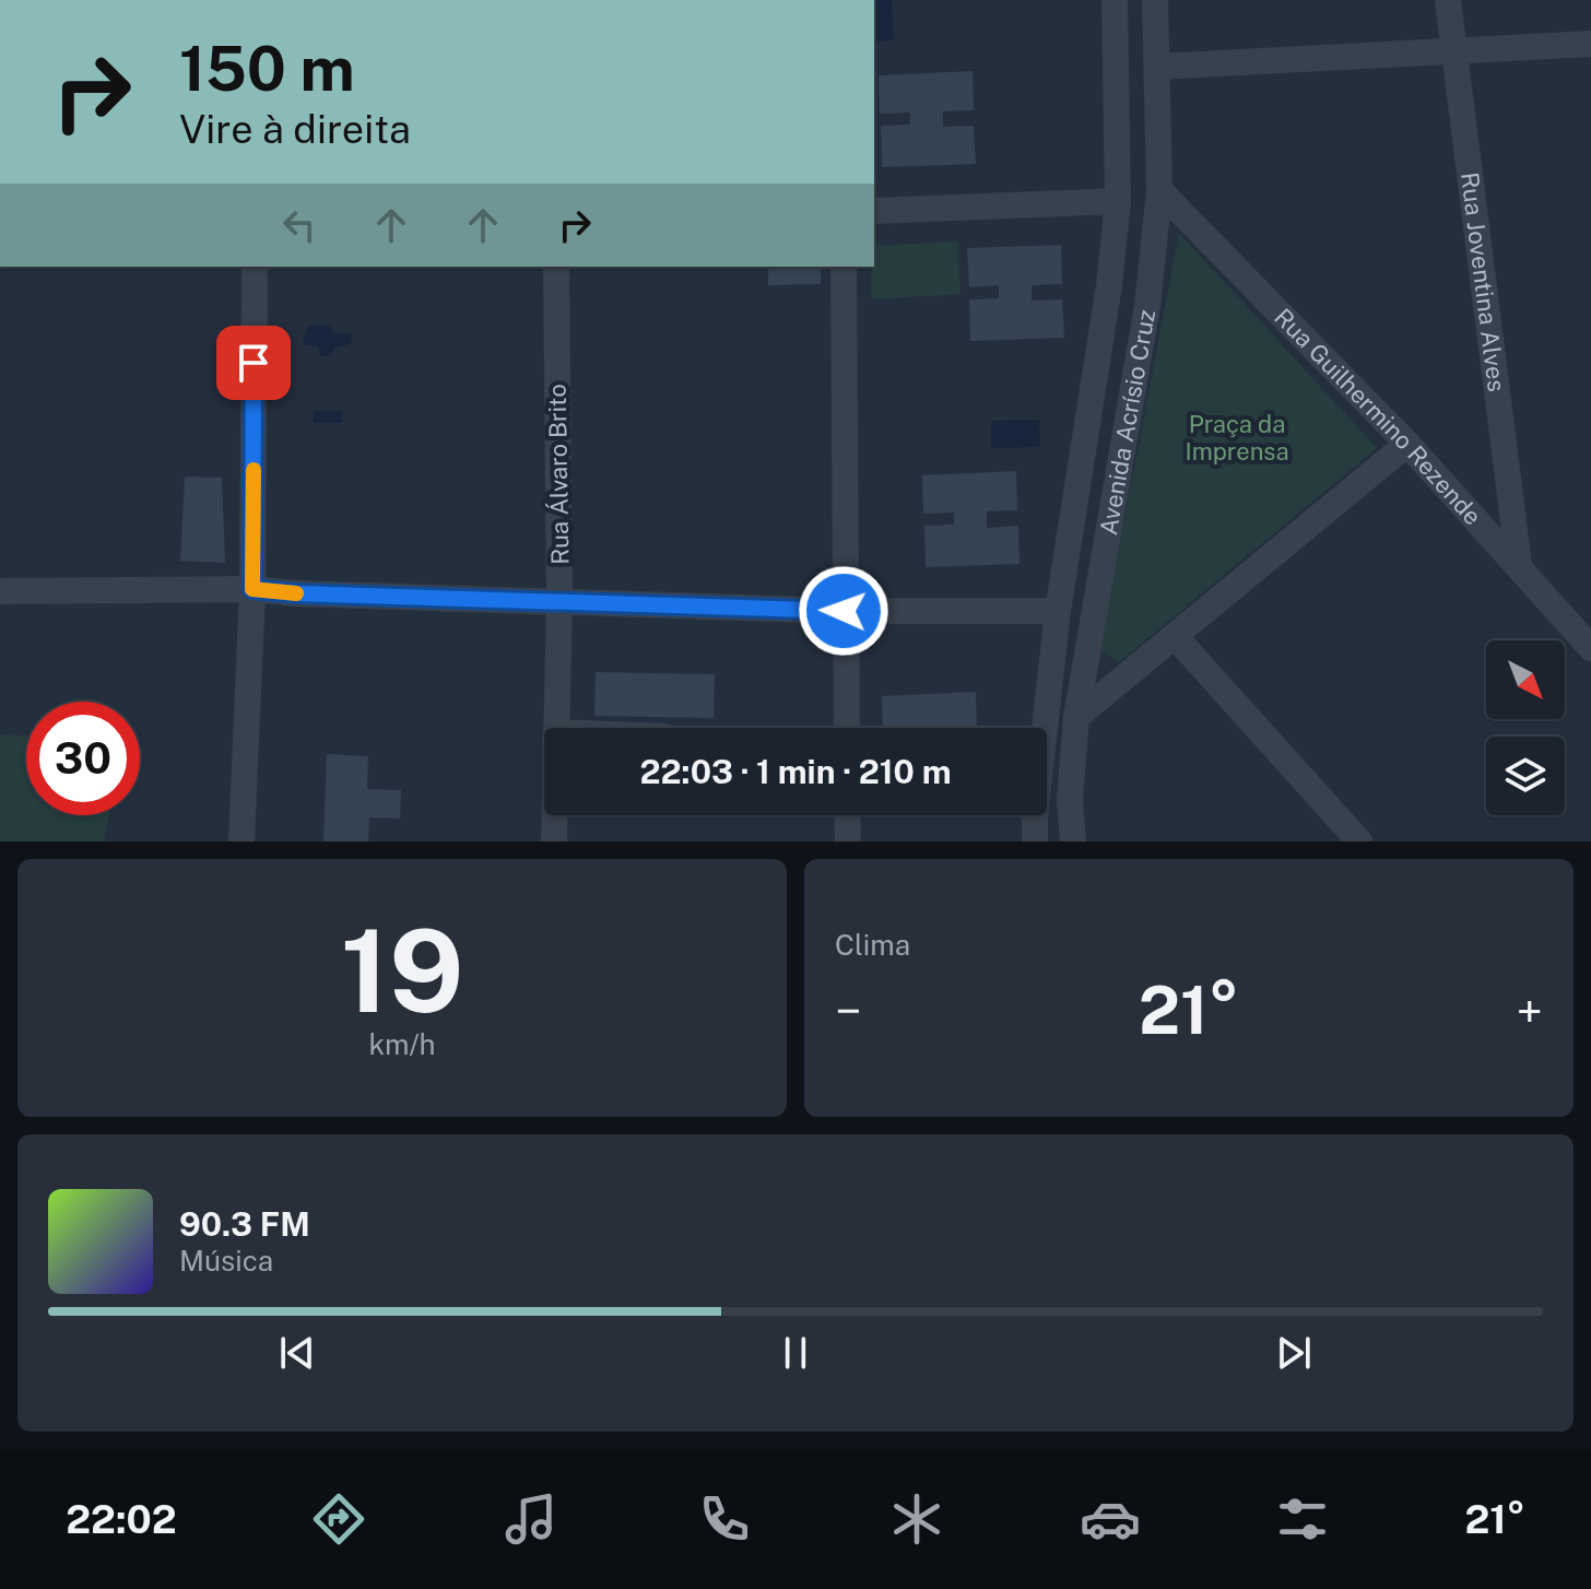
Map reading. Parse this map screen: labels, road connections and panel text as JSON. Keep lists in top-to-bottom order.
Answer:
{
  "streets": {
    "street": [
      "Rua Joventina Alves",
      "Rua Guilhermino Rezende",
      "Avenida Acrísio Cruz",
      "Rua Álvaro Brito"
    ]
  },
  "crossings": [
    ["Rua Joventina Alves", "Rua Guilhermino Rezende"],
    ["Rua Guilhermino Rezende", "Avenida Acrísio Cruz"]
  ],
  "parks": ["Praça da Imprensa"],
  "north": "bottom right",
  "page": {
    "turn": ["150 m", "Vire à direita"],
    "limit": "30",
    "trip": "22:03 · 1 min · 210 m",
    "tile": [
      ["19", "km/h"],
      "Clima"
    ],
    "heat": ["−", "21°", "+"],
    "song": ["90.3 FM", "Música"],
    "tabs": ["22:02", "21°"]
  }
}
